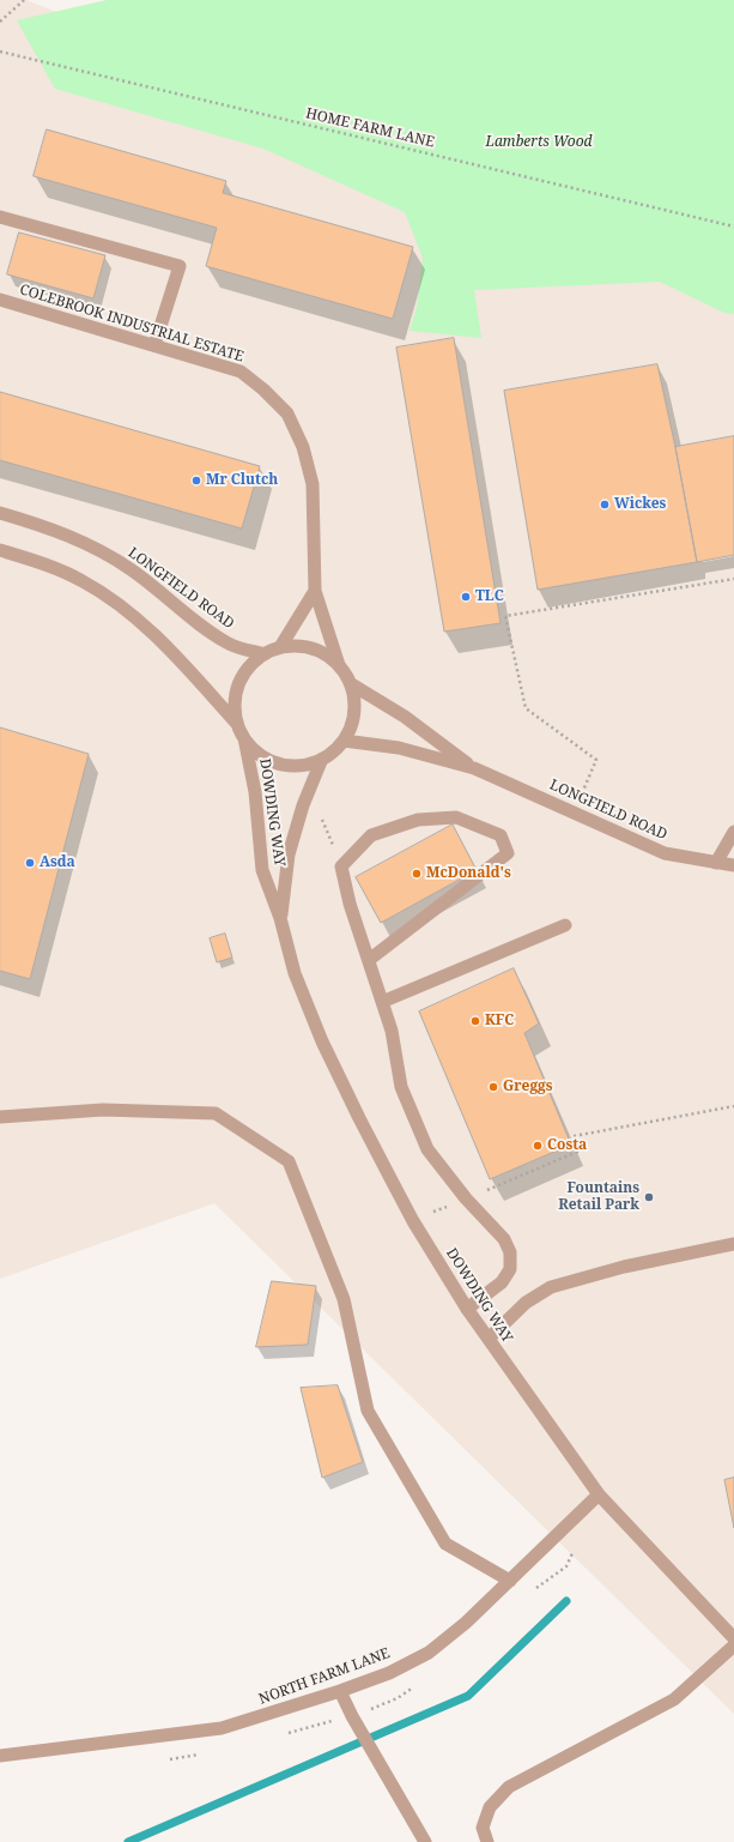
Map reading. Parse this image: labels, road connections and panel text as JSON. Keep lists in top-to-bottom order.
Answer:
{
  "streets": {
    "street": [
      "COLEBROOK INDUSTRIAL ESTATE",
      "LONGFIELD ROAD",
      "DOWDING WAY",
      "NORTH FARM LANE"
    ],
    "path": ["HOME FARM LANE"]
  },
  "crossings": [
    ["COLEBROOK INDUSTRIAL ESTATE", "LONGFIELD ROAD"],
    ["COLEBROOK INDUSTRIAL ESTATE", "DOWDING WAY"],
    ["LONGFIELD ROAD", "DOWDING WAY"],
    ["DOWDING WAY", "NORTH FARM LANE"]
  ],
  "parks": ["Lamberts Wood"],
  "places": [
    "Mr Clutch",
    "Wickes",
    "TLC",
    "Asda",
    "McDonald's",
    "KFC",
    "Greggs",
    "Costa",
    "Fountains Retail Park"
  ]
}
